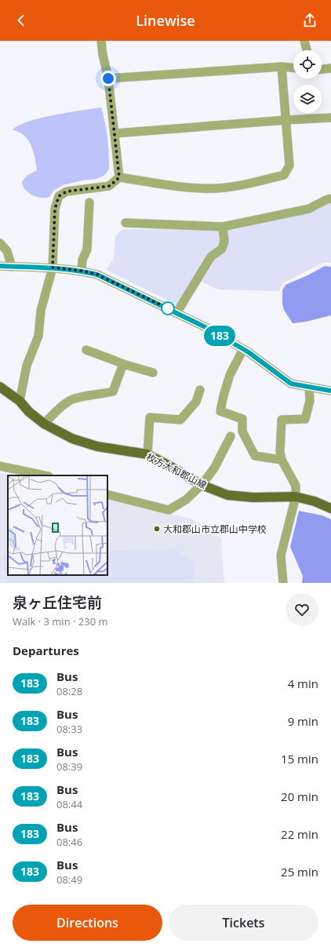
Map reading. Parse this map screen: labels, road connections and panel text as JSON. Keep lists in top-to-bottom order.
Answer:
{
  "streets": {
    "main road": ["枚方大和郡山線"]
  },
  "places": ["大和郡山市立郡山中学校"],
  "lines": ["bus line 183"],
  "page": {
    "header": "Linewise",
    "on_map": "183",
    "heading": [
      ["泉ヶ丘住宅前", "Walk · 3 min · 230 m"],
      "Departures"
    ],
    "list": [
      {
        "mark": "183",
        "name": "Bus",
        "note": "08:28",
        "value": "4 min"
      },
      {
        "mark": "183",
        "name": "Bus",
        "note": "08:33",
        "value": "9 min"
      },
      {
        "mark": "183",
        "name": "Bus",
        "note": "08:39",
        "value": "15 min"
      },
      {
        "mark": "183",
        "name": "Bus",
        "note": "08:44",
        "value": "20 min"
      },
      {
        "mark": "183",
        "name": "Bus",
        "note": "08:46",
        "value": "22 min"
      },
      {
        "mark": "183",
        "name": "Bus",
        "note": "08:49",
        "value": "25 min"
      }
    ],
    "buttons": ["Directions", "Tickets"]
  }
}
